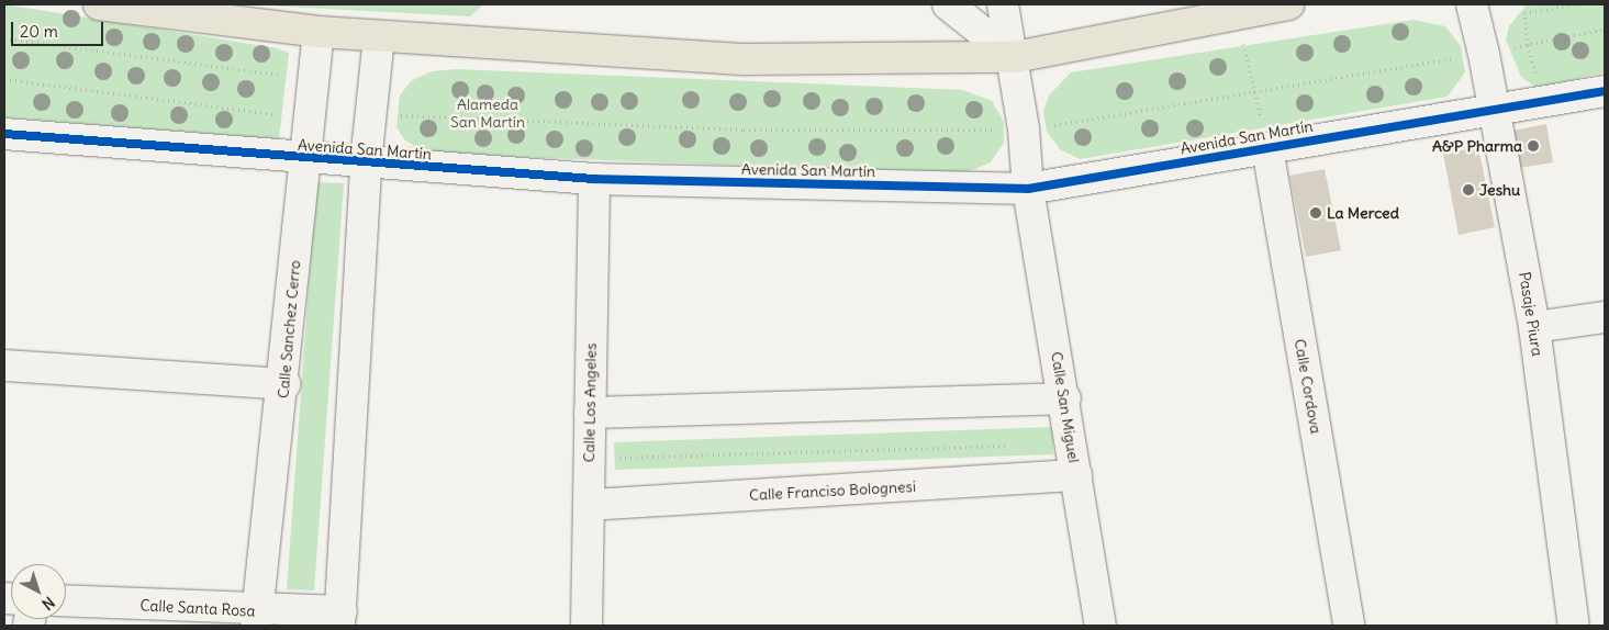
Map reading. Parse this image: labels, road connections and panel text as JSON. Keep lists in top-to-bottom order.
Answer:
{
  "streets": {
    "street": [
      "Avenida San Martín",
      "Pasaje Piura",
      "Calle Sanchez Cerro",
      "Calle Cordova",
      "Calle Los Angeles",
      "Calle San Miguel",
      "Calle Franciso Bolognesi",
      "Calle Santa Rosa"
    ]
  },
  "crossings": [
    ["Avenida San Martín", "Pasaje Piura"],
    ["Avenida San Martín", "Calle Sanchez Cerro"],
    ["Avenida San Martín", "Calle Cordova"],
    ["Avenida San Martín", "Calle Los Angeles"],
    ["Avenida San Martín", "Calle San Miguel"],
    ["Calle Sanchez Cerro", "Calle Santa Rosa"],
    ["Calle Los Angeles", "Calle Franciso Bolognesi"],
    ["Calle San Miguel", "Calle Franciso Bolognesi"]
  ],
  "parks": ["Alameda San Martín"],
  "places": ["A&P Pharma", "Jeshu", "La Merced"],
  "scale_bar": "20 m",
  "north": "bottom right"
}
